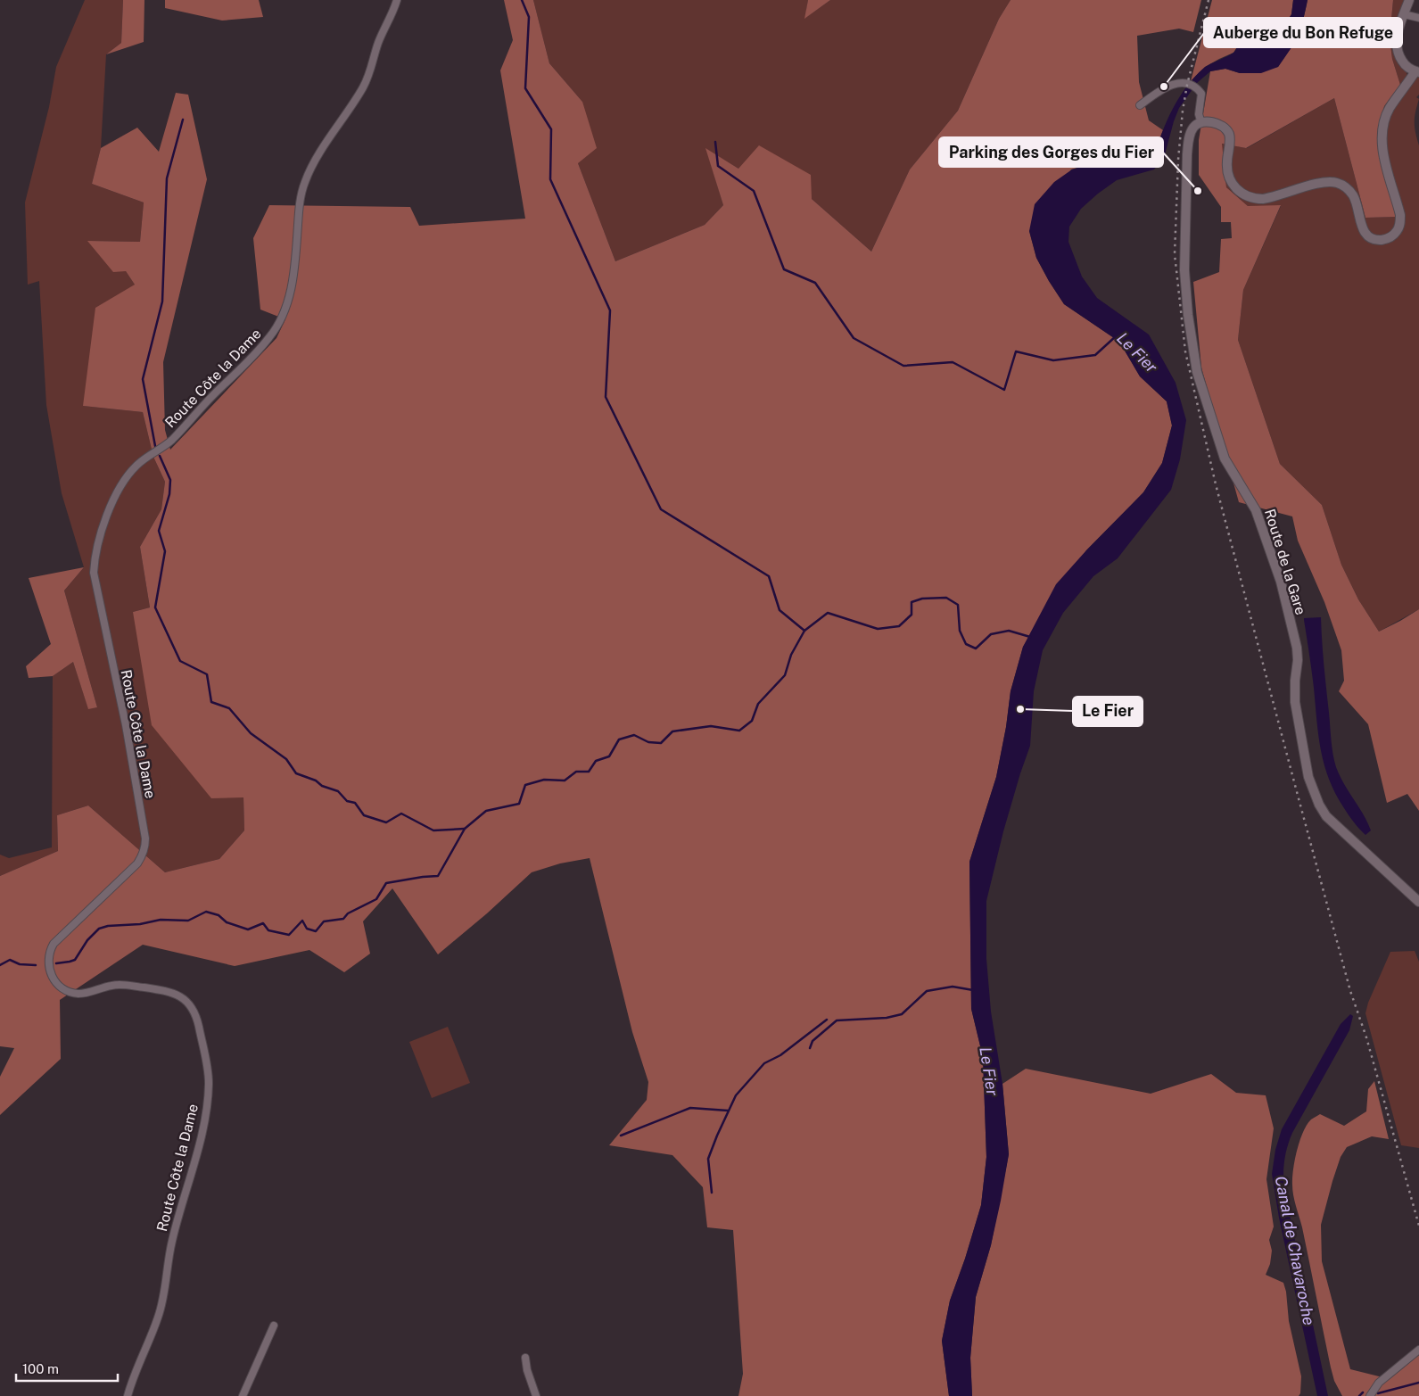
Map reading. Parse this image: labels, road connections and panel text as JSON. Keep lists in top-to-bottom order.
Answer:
{
  "streets": {
    "street": ["Route Côte la Dame", "Route de la Gare"]
  },
  "water": ["Le Fier", "Canal de Chavaroche"],
  "places": ["Auberge du Bon Refuge", "Parking des Gorges du Fier", "Le Fier"],
  "scale_bar": "100 m"
}
